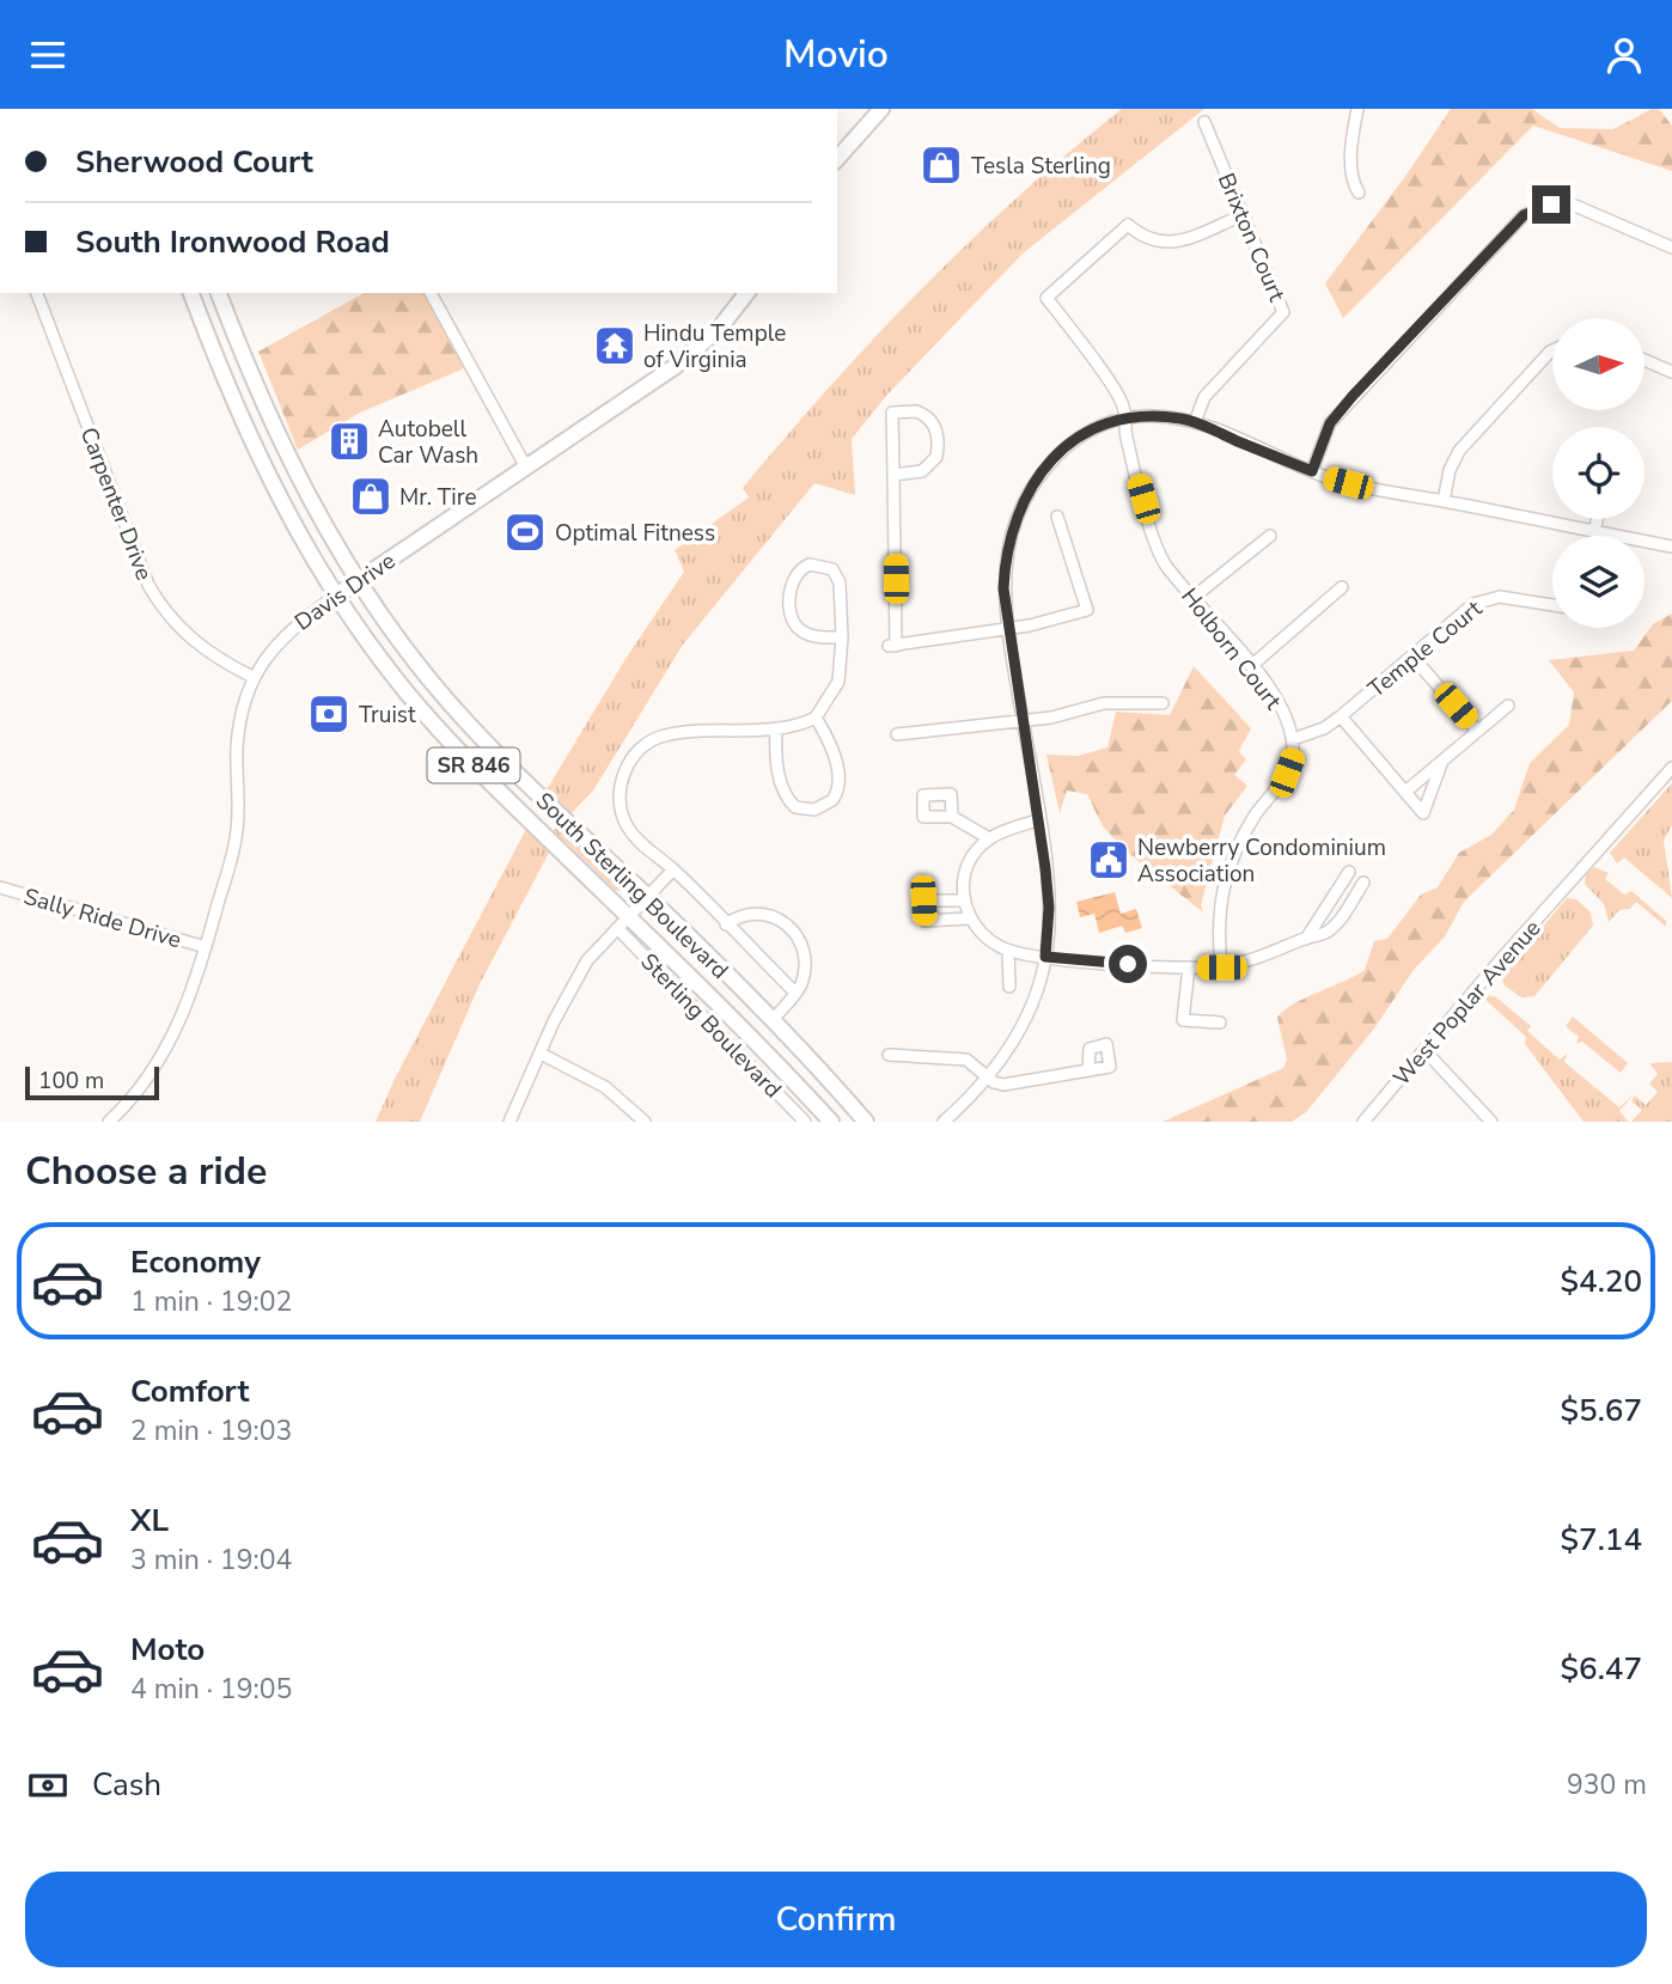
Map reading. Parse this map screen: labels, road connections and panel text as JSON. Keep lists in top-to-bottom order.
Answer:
{
  "streets": {
    "main road": ["Davis Drive", "SR 846", "South Sterling Boulevard"],
    "street": [
      "Brixton Court",
      "Carpenter Drive",
      "Holborn Court",
      "Temple Court",
      "Sally Ride Drive",
      "West Poplar Avenue",
      "Sterling Boulevard"
    ]
  },
  "crossings": [
    ["Brixton Court", "Holborn Court"],
    ["Carpenter Drive", "Davis Drive"],
    ["Davis Drive", "South Sterling Boulevard"],
    ["Davis Drive", "Sally Ride Drive"],
    ["Holborn Court", "Temple Court"],
    ["South Sterling Boulevard", "Sterling Boulevard"]
  ],
  "places": {
    "shop": ["Tesla Sterling", "Mr. Tire"],
    "temple": ["Hindu Temple of Virginia"],
    "building": ["Autobell Car Wash"],
    "sports": ["Optimal Fitness"],
    "bank": ["Truist"],
    "public building": ["Newberry Condominium Association"]
  },
  "scale_bar": "100 m",
  "north": "right",
  "page": {
    "header": "Movio",
    "banner": ["Sherwood Court", "South Ironwood Road"],
    "scale": "100 m",
    "heading": "Choose a ride",
    "list": [
      {
        "name": "Economy",
        "note": "1 min · 19:02",
        "value": "$4.20"
      },
      {
        "name": "Comfort",
        "note": "2 min · 19:03",
        "value": "$5.67"
      },
      {
        "name": "XL",
        "note": "3 min · 19:04",
        "value": "$7.14"
      },
      {
        "name": "Moto",
        "note": "4 min · 19:05",
        "value": "$6.47"
      }
    ],
    "pay": ["Cash", "930 m"],
    "buttons": "Confirm"
  }
}
